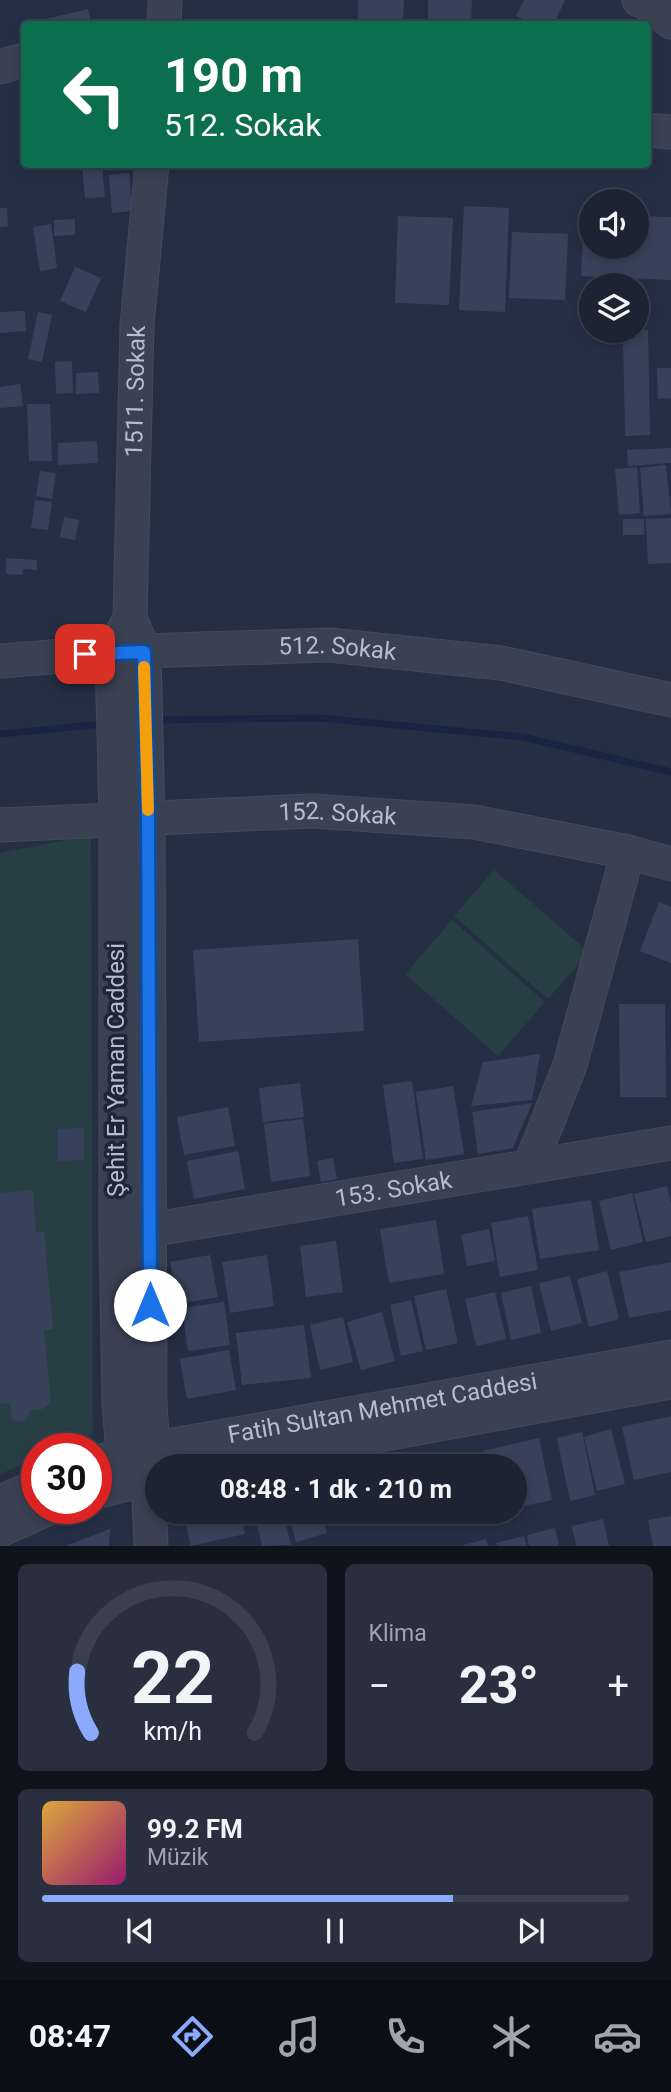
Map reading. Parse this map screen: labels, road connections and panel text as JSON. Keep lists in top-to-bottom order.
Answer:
{
  "streets": {
    "street": [
      "1511. Sokak",
      "512. Sokak",
      "152. Sokak",
      "Şehit Er Yaman Caddesi",
      "153. Sokak",
      "Fatih Sultan Mehmet Caddesi"
    ]
  },
  "crossings": [
    ["1511. Sokak", "512. Sokak"],
    ["1511. Sokak", "Şehit Er Yaman Caddesi"],
    ["512. Sokak", "Şehit Er Yaman Caddesi"],
    ["152. Sokak", "Şehit Er Yaman Caddesi"],
    ["Şehit Er Yaman Caddesi", "153. Sokak"],
    ["Şehit Er Yaman Caddesi", "Fatih Sultan Mehmet Caddesi"]
  ],
  "page": {
    "turn": ["190 m", "512. Sokak"],
    "limit": "30",
    "trip": "08:48 · 1 dk · 210 m",
    "tile": "Klima",
    "heat": ["−", "23°", "+"],
    "song": ["99.2 FM", "Müzik"],
    "tabs": "08:47",
    "gauge": ["22", "km/h"]
  }
}
